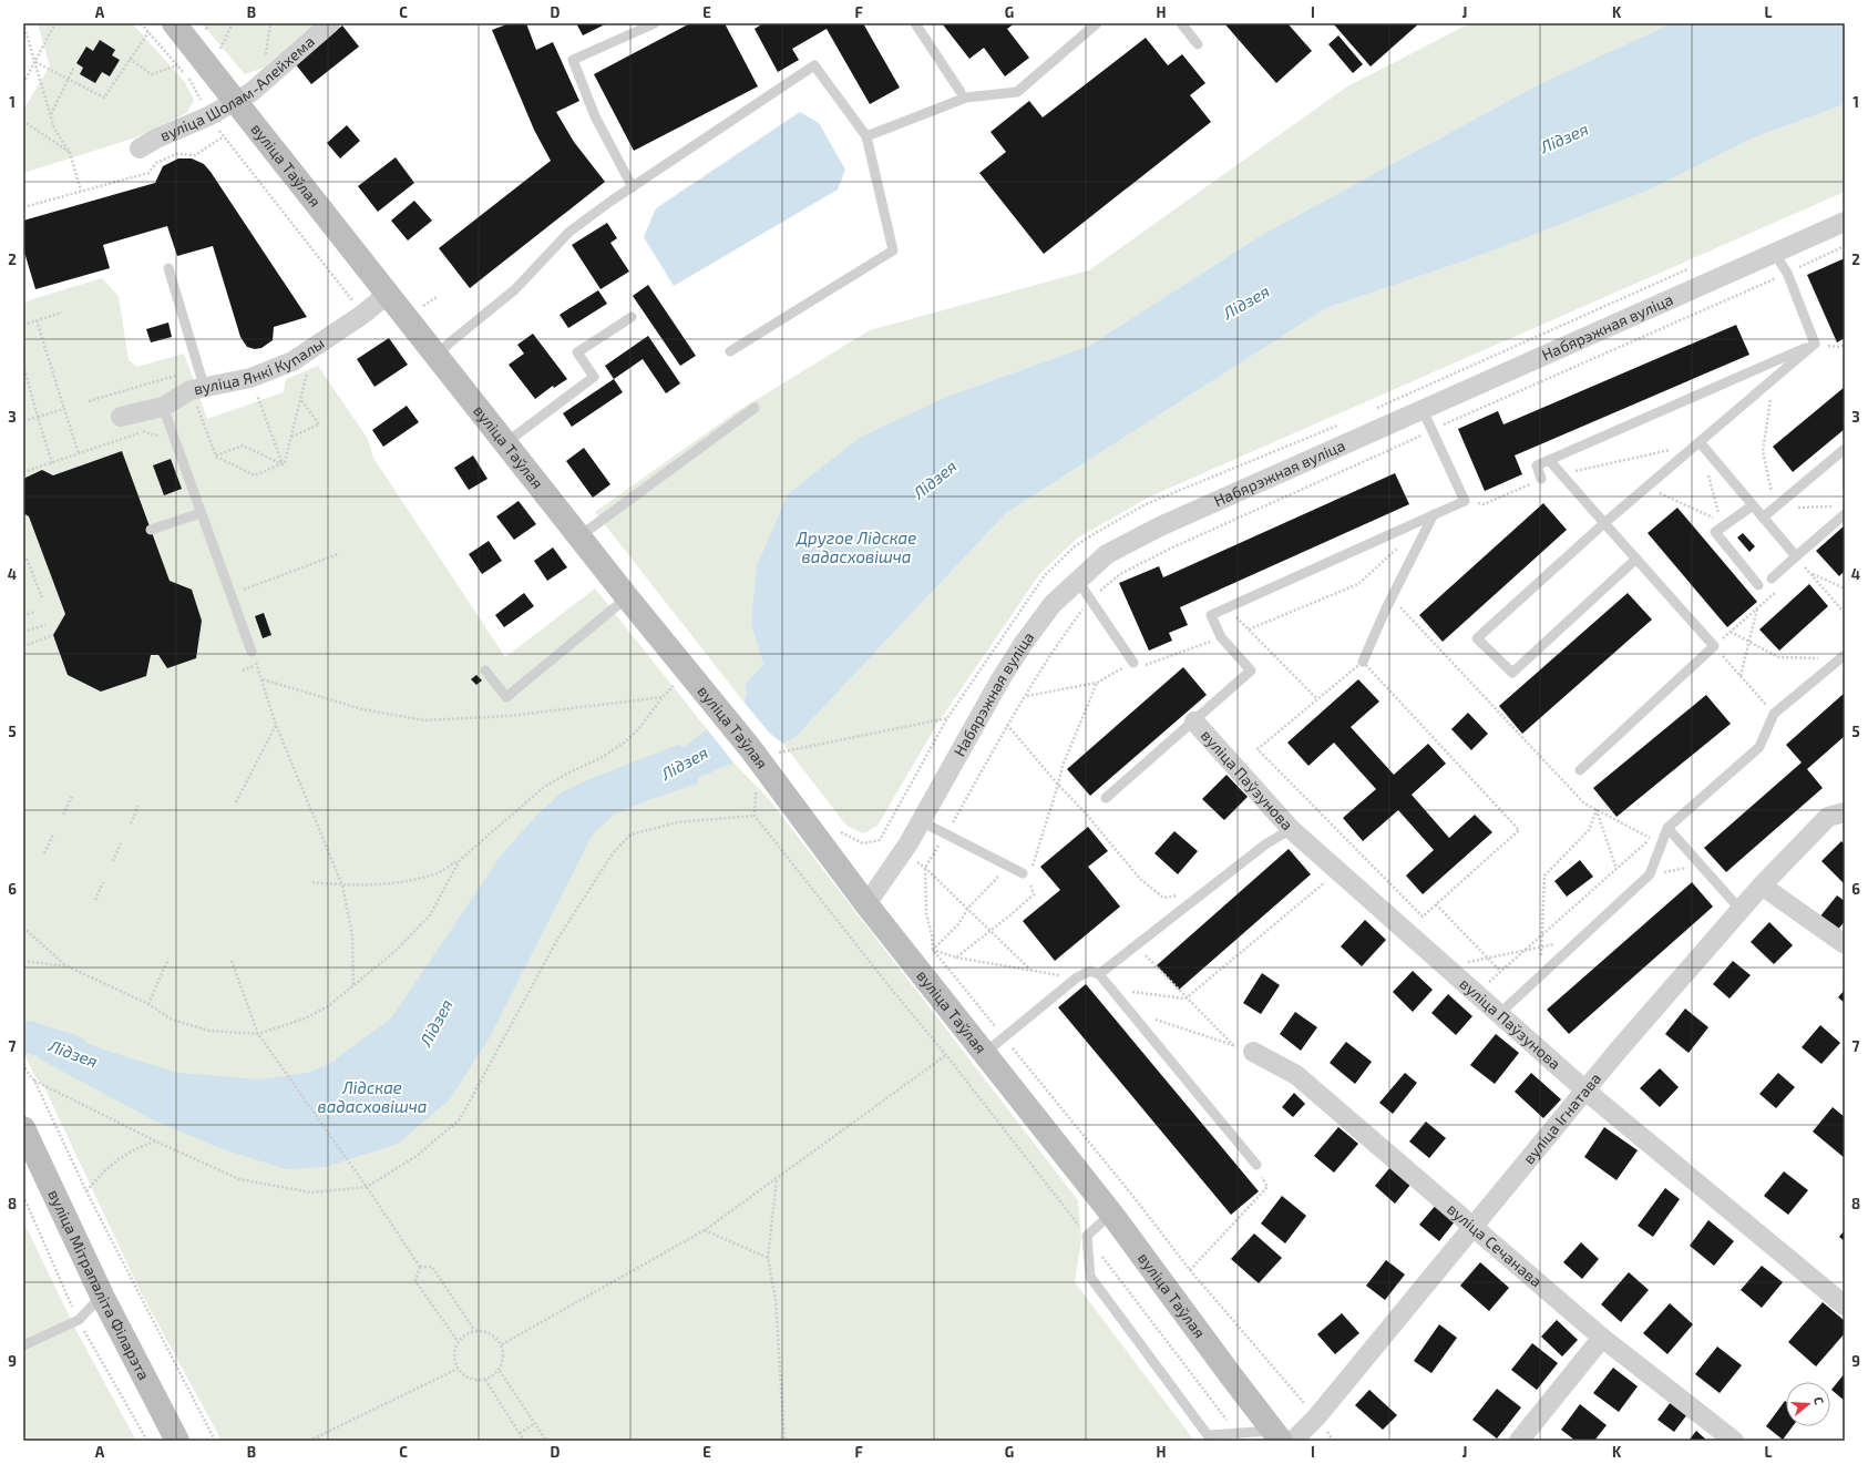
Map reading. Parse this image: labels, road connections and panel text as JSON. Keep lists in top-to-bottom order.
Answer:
{
  "streets": {
    "main road": ["вуліца Таўлая", "вуліца Мітрапаліта Філарэта"],
    "street": [
      "вуліца Шолам-Алейхема",
      "Набярэжная вуліца",
      "вуліца Янкі Купалы",
      "вуліца Паўзунова",
      "вуліца Ігнатава",
      "вуліца Сечанава"
    ]
  },
  "crossings": [
    ["вуліца Шолам-Алейхема", "вуліца Таўлая"],
    ["вуліца Таўлая", "Набярэжная вуліца"],
    ["вуліца Таўлая", "вуліца Янкі Купалы"],
    ["вуліца Таўлая", "вуліца Ігнатава"],
    ["вуліца Паўзунова", "вуліца Ігнатава"],
    ["вуліца Ігнатава", "вуліца Сечанава"]
  ],
  "water": ["Лідзея", "Другое Лідскае вадасховішча", "Лідскае вадасховішча"],
  "north": "right",
  "grid": {
    "columns": [
      "A",
      "B",
      "C",
      "D",
      "E",
      "F",
      "G",
      "H",
      "I",
      "J",
      "K",
      "L"
    ],
    "rows": [
      "1",
      "2",
      "3",
      "4",
      "5",
      "6",
      "7",
      "8",
      "9"
    ]
  }
}
